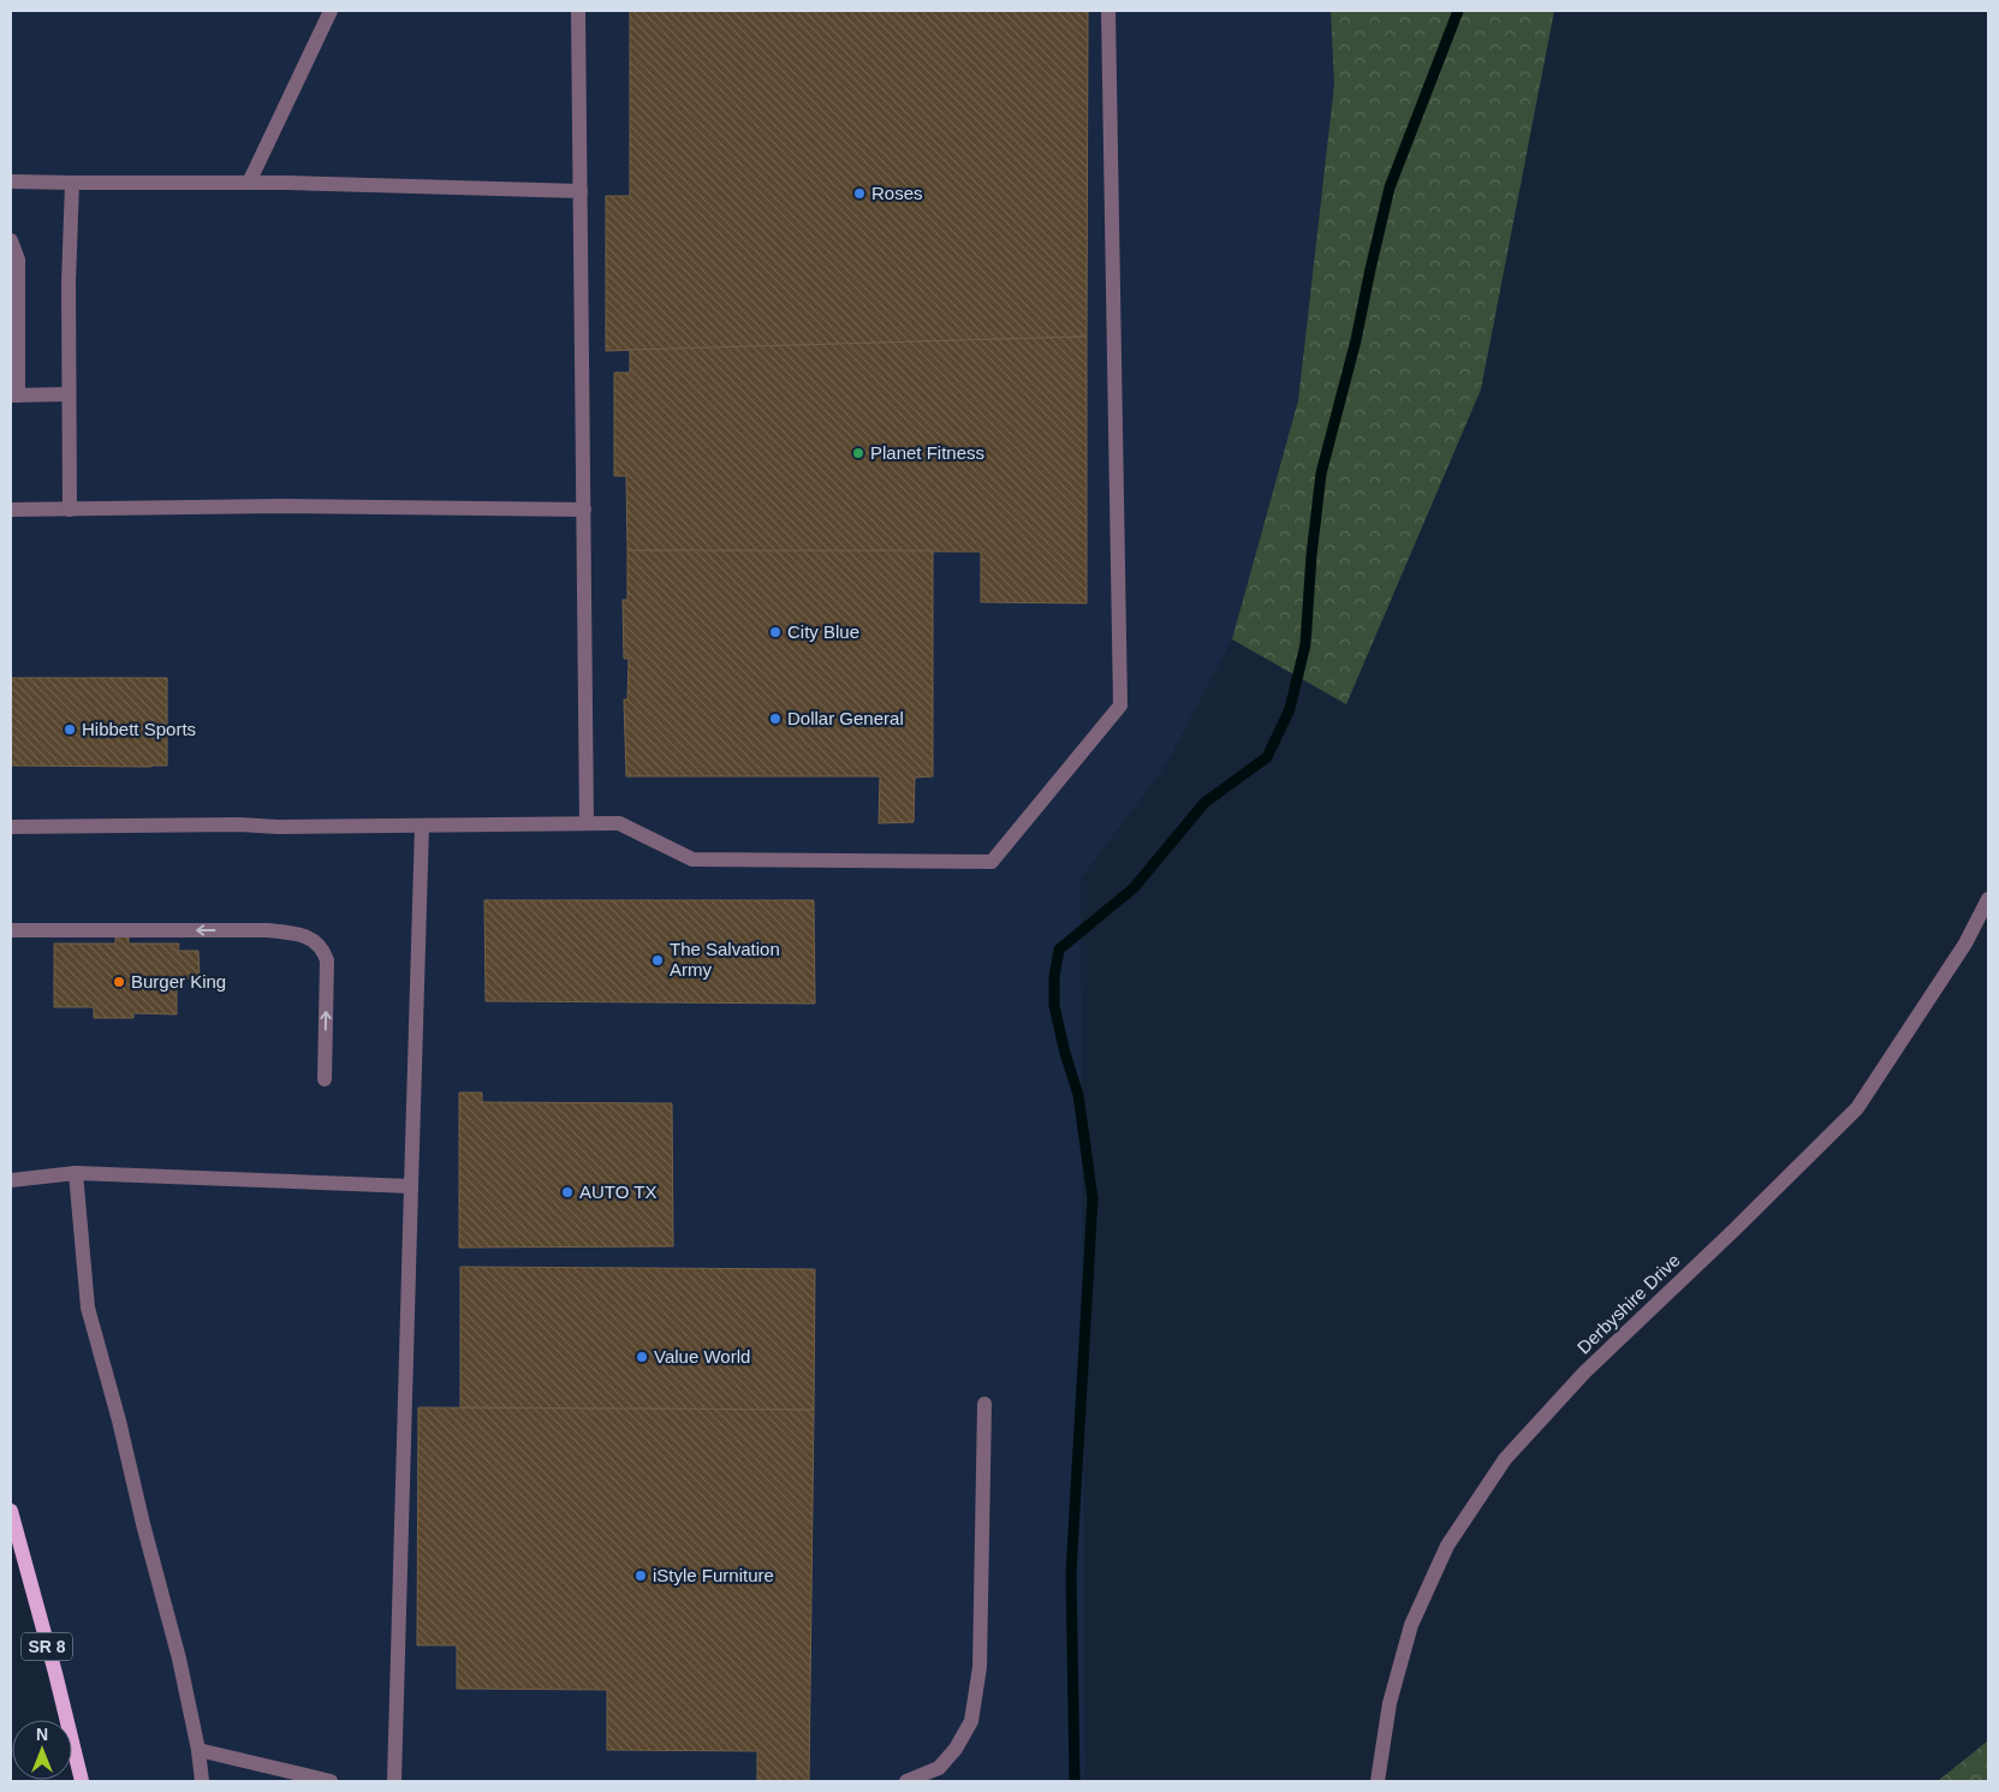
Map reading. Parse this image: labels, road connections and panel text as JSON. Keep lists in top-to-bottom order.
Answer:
{
  "streets": {
    "main road": ["SR 8"],
    "street": ["Derbyshire Drive"]
  },
  "places": [
    "Roses",
    "Planet Fitness",
    "City Blue",
    "Dollar General",
    "Hibbett Sports",
    "The Salvation Army",
    "Burger King",
    "AUTO TX",
    "Value World",
    "iStyle Furniture"
  ],
  "north": "top"
}
